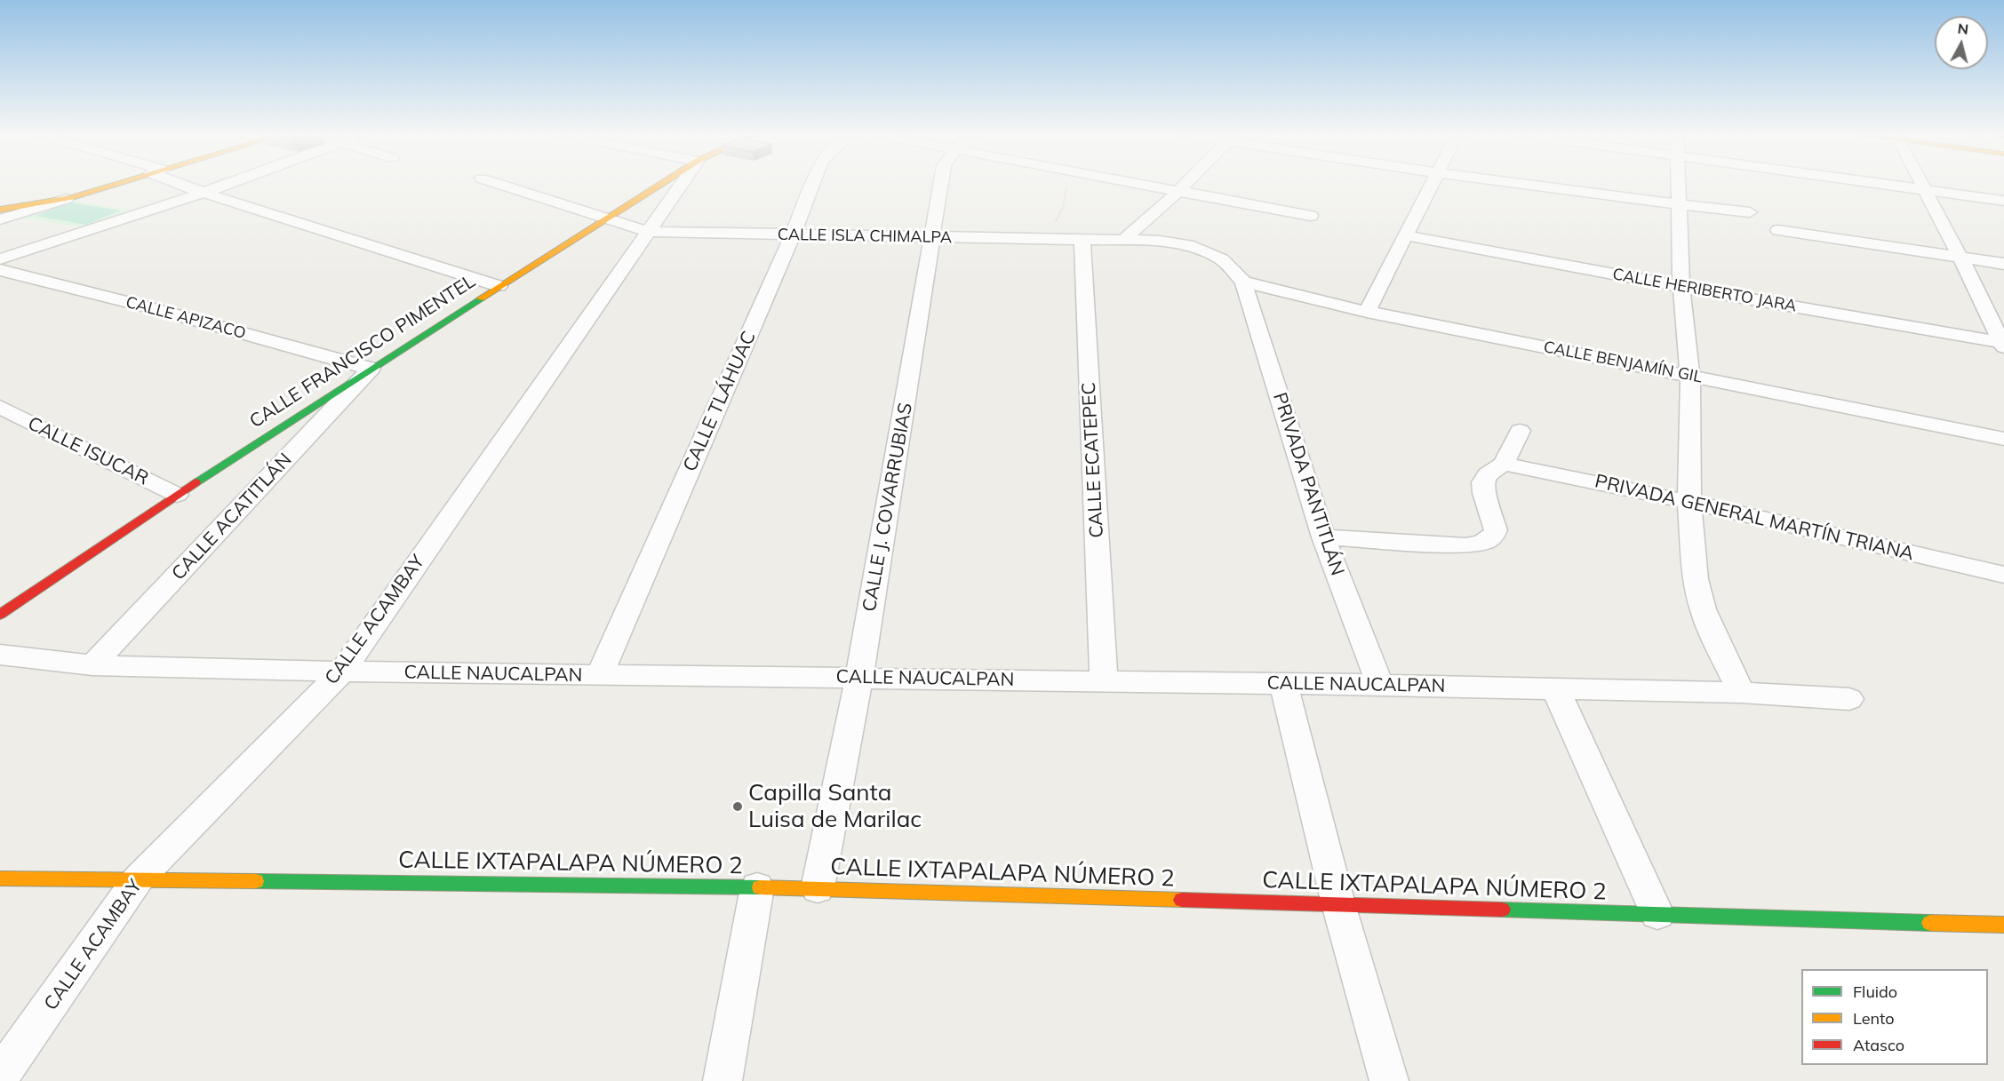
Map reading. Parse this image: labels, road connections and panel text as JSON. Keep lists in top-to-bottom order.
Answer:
{
  "streets": {
    "street": [
      "CALLE ISLA CHIMALPA",
      "CALLE HERIBERTO JARA",
      "CALLE APIZACO",
      "CALLE FRANCISCO PIMENTEL",
      "CALLE BENJAMÍN GIL",
      "CALLE TLÁHUAC",
      "CALLE ISUCAR",
      "CALLE ECATEPEC",
      "PRIVADA PANTITLÁN",
      "CALLE J. COVARRUBIAS",
      "CALLE ACATITLÁN",
      "PRIVADA GENERAL MARTÍN TRIANA",
      "CALLE ACAMBAY",
      "CALLE NAUCALPAN",
      "CALLE IXTAPALAPA NÚMERO 2"
    ]
  },
  "crossings": [
    ["CALLE ISLA CHIMALPA", "CALLE FRANCISCO PIMENTEL"],
    ["CALLE ISLA CHIMALPA", "CALLE BENJAMÍN GIL"],
    ["CALLE ISLA CHIMALPA", "CALLE TLÁHUAC"],
    ["CALLE ISLA CHIMALPA", "CALLE ECATEPEC"],
    ["CALLE ISLA CHIMALPA", "PRIVADA PANTITLÁN"],
    ["CALLE ISLA CHIMALPA", "CALLE J. COVARRUBIAS"],
    ["CALLE ISLA CHIMALPA", "CALLE ACAMBAY"],
    ["CALLE APIZACO", "CALLE FRANCISCO PIMENTEL"],
    ["CALLE APIZACO", "CALLE ACATITLÁN"],
    ["CALLE FRANCISCO PIMENTEL", "CALLE ISUCAR"],
    ["CALLE FRANCISCO PIMENTEL", "CALLE ACATITLÁN"],
    ["CALLE BENJAMÍN GIL", "PRIVADA PANTITLÁN"],
    ["CALLE TLÁHUAC", "CALLE NAUCALPAN"],
    ["CALLE ECATEPEC", "CALLE NAUCALPAN"],
    ["PRIVADA PANTITLÁN", "CALLE NAUCALPAN"],
    ["CALLE J. COVARRUBIAS", "CALLE NAUCALPAN"],
    ["CALLE J. COVARRUBIAS", "CALLE IXTAPALAPA NÚMERO 2"],
    ["CALLE ACATITLÁN", "CALLE NAUCALPAN"],
    ["CALLE ACAMBAY", "CALLE NAUCALPAN"],
    ["CALLE ACAMBAY", "CALLE IXTAPALAPA NÚMERO 2"]
  ],
  "places": ["Capilla Santa Luisa de Marilac"],
  "legend": ["Fluido", "Lento", "Atasco"],
  "north": "top"
}
